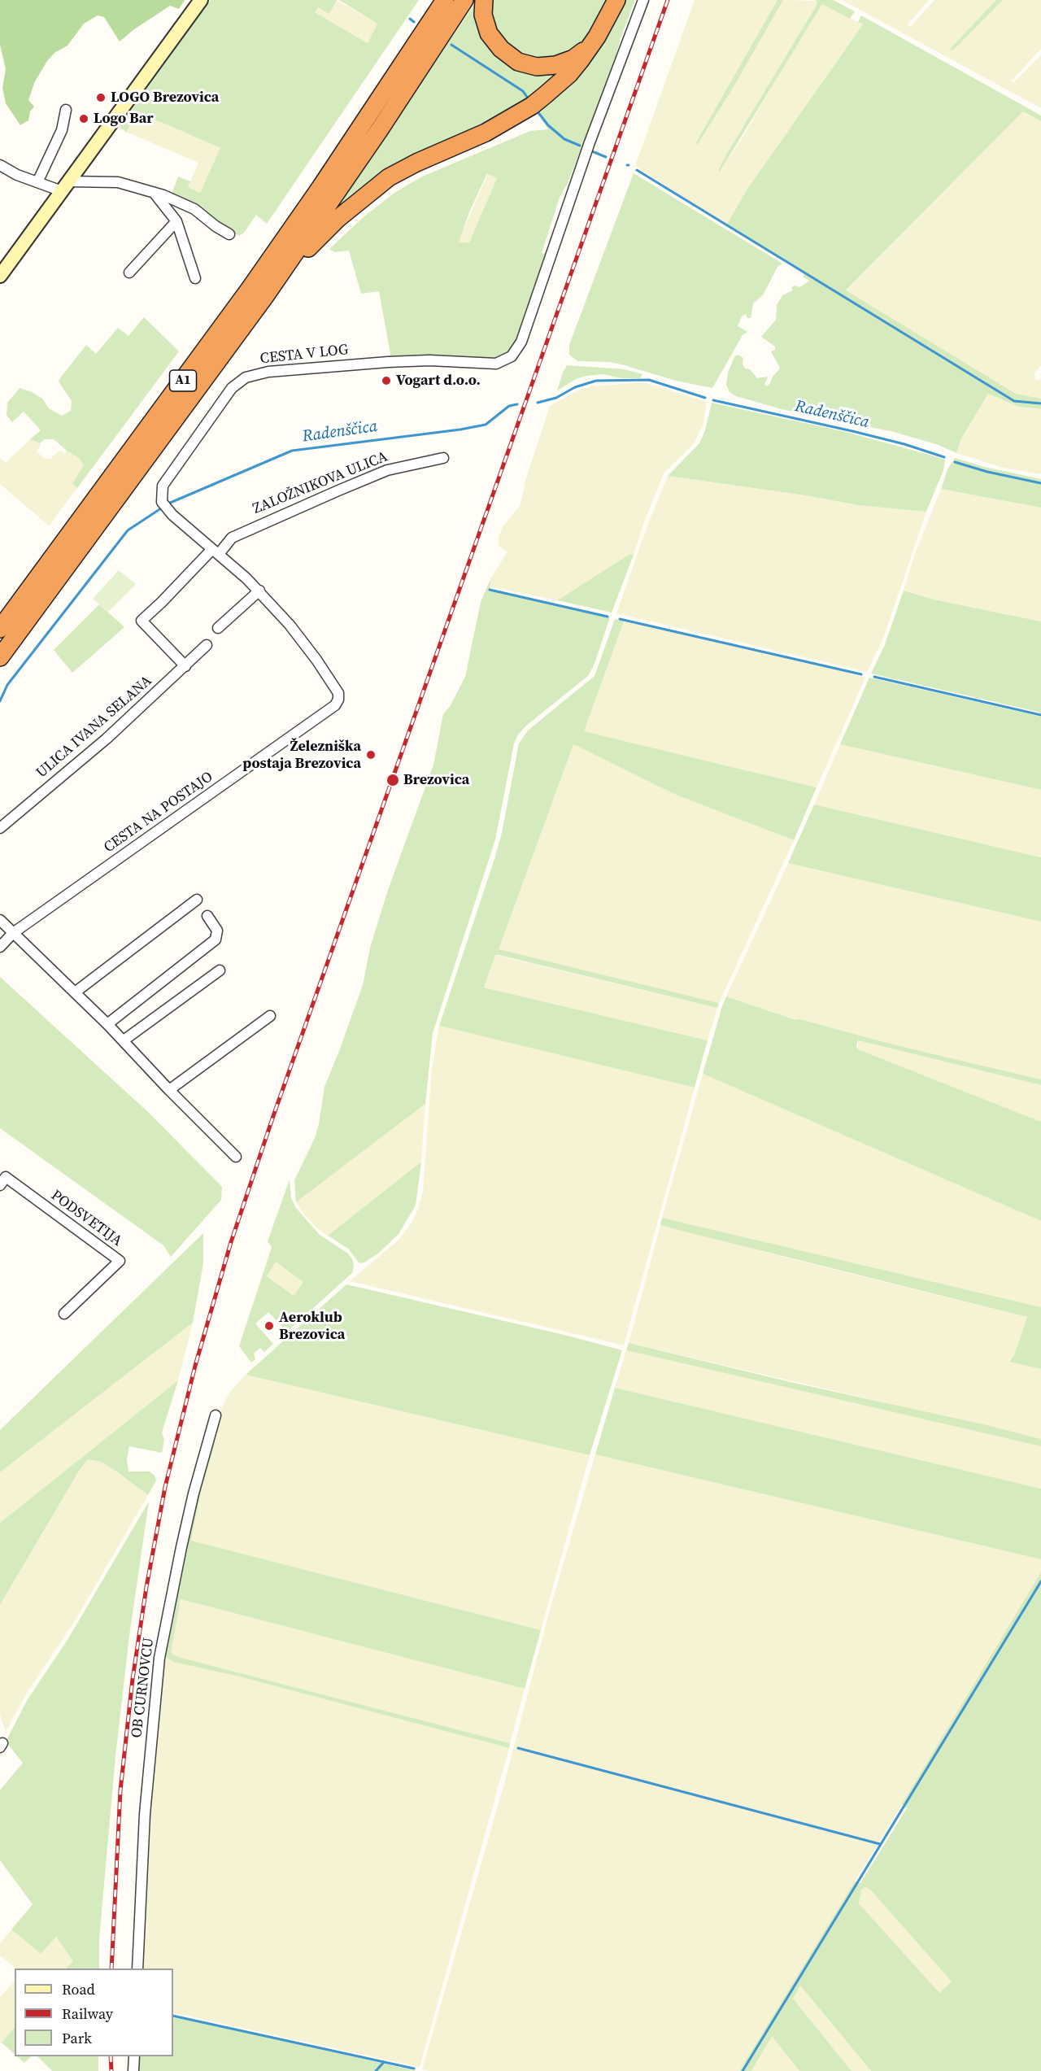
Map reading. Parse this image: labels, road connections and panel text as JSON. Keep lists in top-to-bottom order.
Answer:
{
  "streets": {
    "highway": ["A1"],
    "street": [
      "CESTA V LOG",
      "ZALOŽNIKOVA ULICA",
      "ULICA IVANA SELANA",
      "CESTA NA POSTAJO",
      "PODSVETIJA",
      "OB CURNOVCU"
    ]
  },
  "crossings": [
    ["CESTA V LOG", "ZALOŽNIKOVA ULICA"],
    ["ZALOŽNIKOVA ULICA", "ULICA IVANA SELANA"]
  ],
  "water": ["Radenščica"],
  "places": [
    "LOGO Brezovica",
    "Logo Bar",
    "Vogart d.o.o.",
    "Železniška postaja Brezovica",
    "Brezovica",
    "Aeroklub Brezovica"
  ],
  "legend": ["Road", "Railway", "Park"]
}
